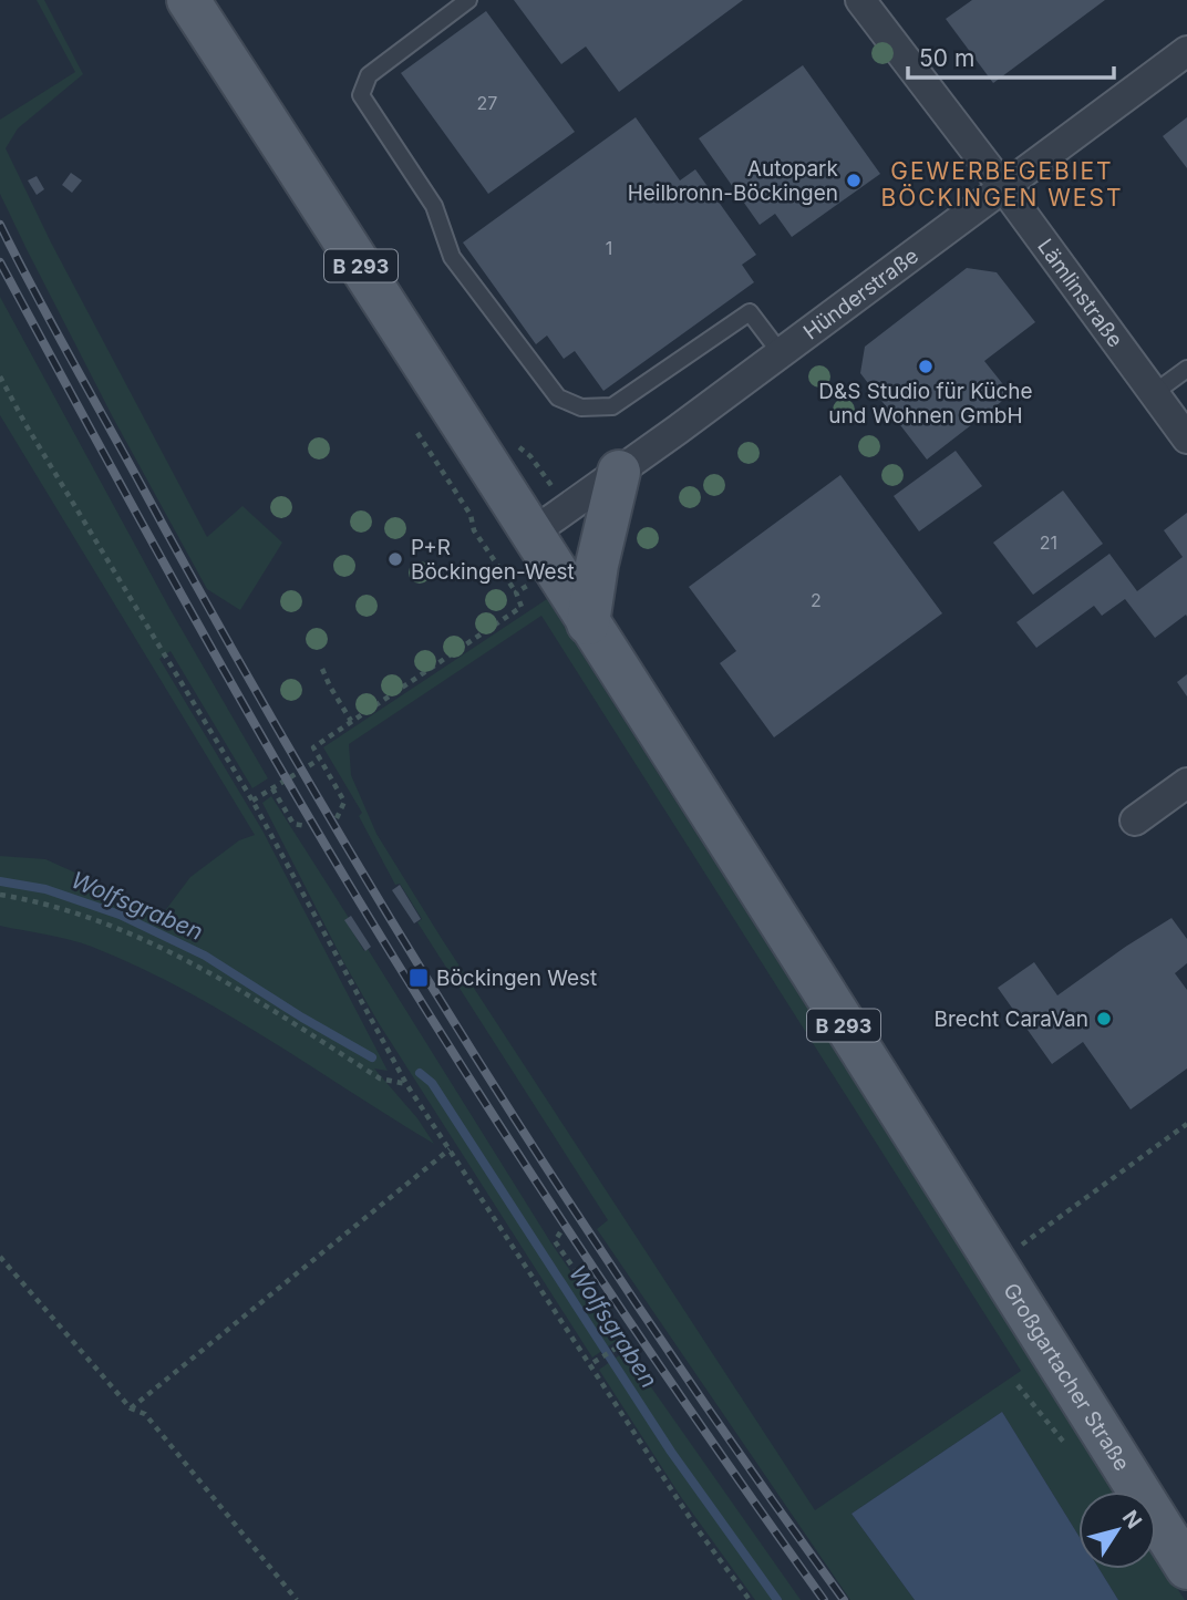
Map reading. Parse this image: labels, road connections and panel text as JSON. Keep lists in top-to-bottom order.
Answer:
{
  "streets": {
    "main road": ["B 293", "Großgartacher Straße"],
    "street": ["Hünderstraße", "Lämlinstraße"]
  },
  "crossings": [
    ["B 293", "Hünderstraße"],
    ["B 293", "Großgartacher Straße"],
    ["Hünderstraße", "Lämlinstraße"]
  ],
  "districts": ["GEWERBEGEBIET BÖCKINGEN WEST"],
  "water": ["Wolfsgraben"],
  "places": {
    "other": [
      "Autopark Heilbronn-Böckingen",
      "D&S Studio für Küche und Wohnen GmbH",
      "P+R Böckingen-West",
      "Brecht CaraVan"
    ],
    "transit": ["Böckingen West"]
  },
  "house_numbers": [
    "27",
    "1",
    "21",
    "2"
  ],
  "scale_bar": "50 m",
  "north": "top right"
}
